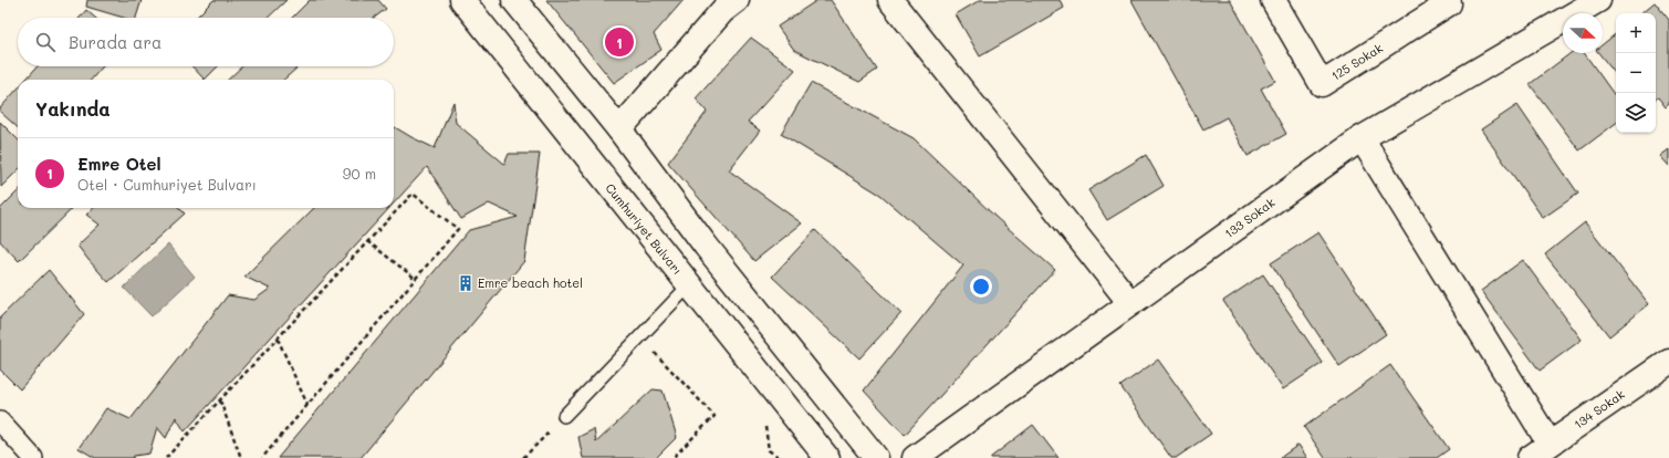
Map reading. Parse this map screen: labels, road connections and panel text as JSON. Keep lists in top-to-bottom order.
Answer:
{
  "streets": {
    "street": [
      "125 Sokak",
      "133 Sokak",
      "Cumhuriyet Bulvarı",
      "134 Sokak"
    ]
  },
  "places": {
    "building": ["Emre beach hotel"]
  },
  "north": "right",
  "page": {
    "map_buttons": ["+", "−"],
    "search": "Burada ara",
    "pins": "1",
    "heading": "Yakında",
    "list": [
      {
        "mark": "1",
        "name": "Emre Otel",
        "note": "Otel · Cumhuriyet Bulvarı",
        "value": "90 m"
      }
    ]
  }
}
